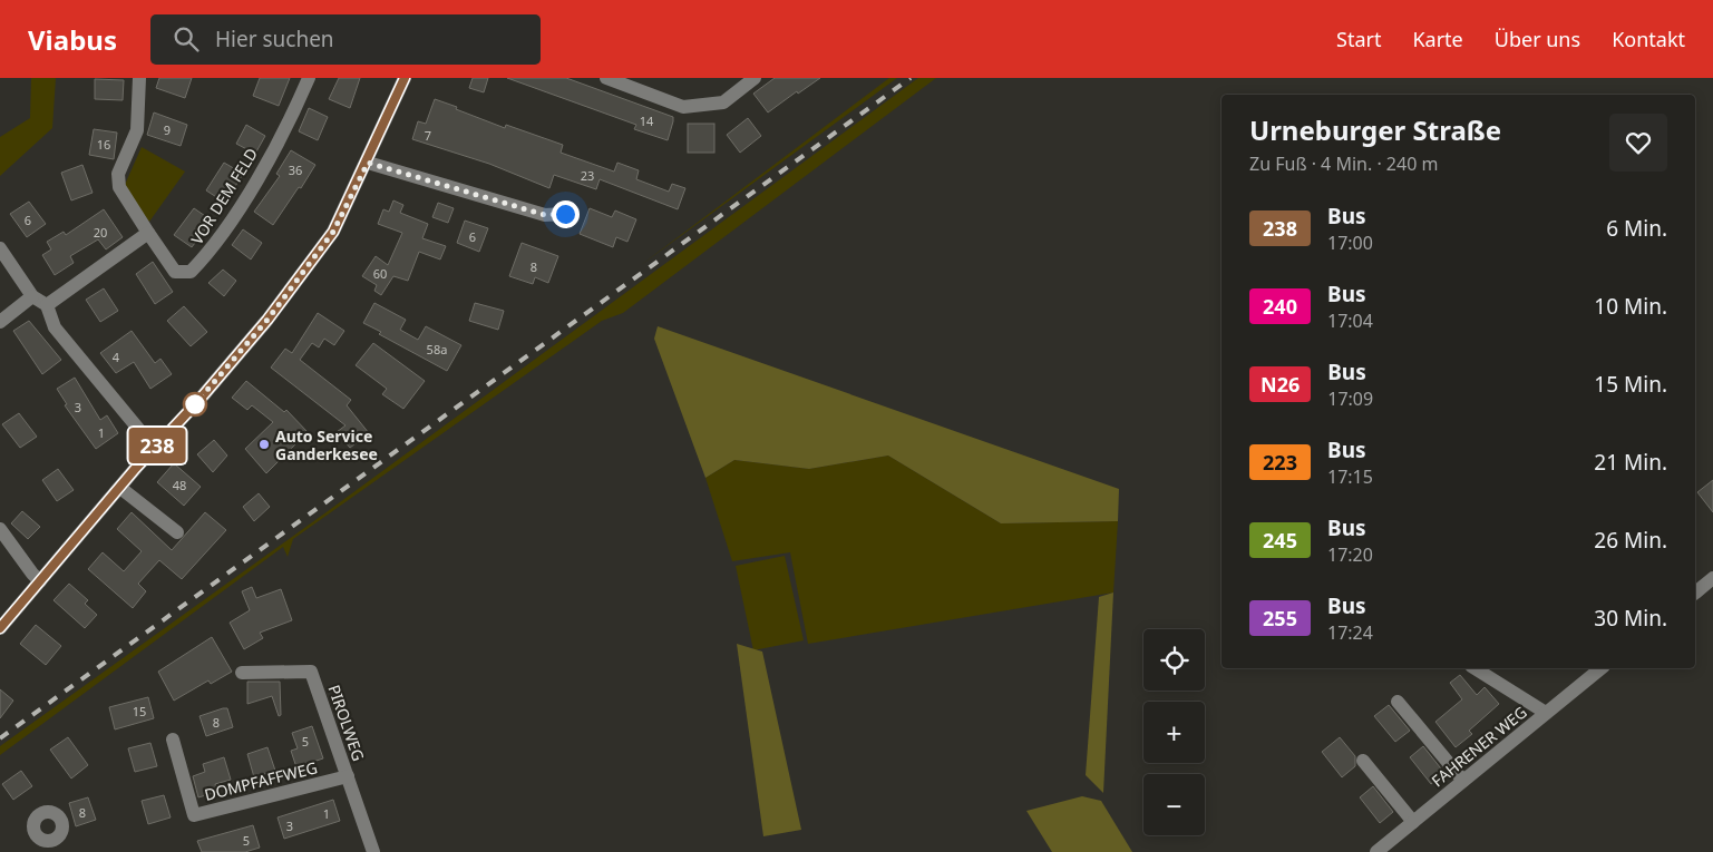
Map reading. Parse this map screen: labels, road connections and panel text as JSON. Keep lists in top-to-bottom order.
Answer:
{
  "streets": {
    "street": [
      "VOR DEM FELD",
      "PIROLWEG",
      "FAHRENER WEG",
      "DOMPFAFFWEG"
    ]
  },
  "crossings": [
    ["PIROLWEG", "DOMPFAFFWEG"]
  ],
  "places": ["Auto Service Ganderkesee"],
  "lines": ["bus line 238"],
  "house_numbers": [
    "14",
    "9",
    "7",
    "16",
    "36",
    "23",
    "6",
    "20",
    "6",
    "8",
    "60",
    "58a",
    "4",
    "3",
    "1",
    "48",
    "15",
    "8",
    "5",
    "8",
    "1",
    "3",
    "5"
  ],
  "page": {
    "header": "Viabus",
    "search": "Hier suchen",
    "nav": [
      "Start",
      "Karte",
      "Über uns",
      "Kontakt"
    ],
    "on_map": "238",
    "heading": ["Urneburger Straße", "Zu Fuß · 4 Min. · 240 m"],
    "list": [
      {
        "mark": "238",
        "name": "Bus",
        "note": "17:00",
        "value": "6 Min."
      },
      {
        "mark": "240",
        "name": "Bus",
        "note": "17:04",
        "value": "10 Min."
      },
      {
        "mark": "N26",
        "name": "Bus",
        "note": "17:09",
        "value": "15 Min."
      },
      {
        "mark": "223",
        "name": "Bus",
        "note": "17:15",
        "value": "21 Min."
      },
      {
        "mark": "245",
        "name": "Bus",
        "note": "17:20",
        "value": "26 Min."
      },
      {
        "mark": "255",
        "name": "Bus",
        "note": "17:24",
        "value": "30 Min."
      }
    ],
    "map_buttons": ["+", "−"]
  }
}
